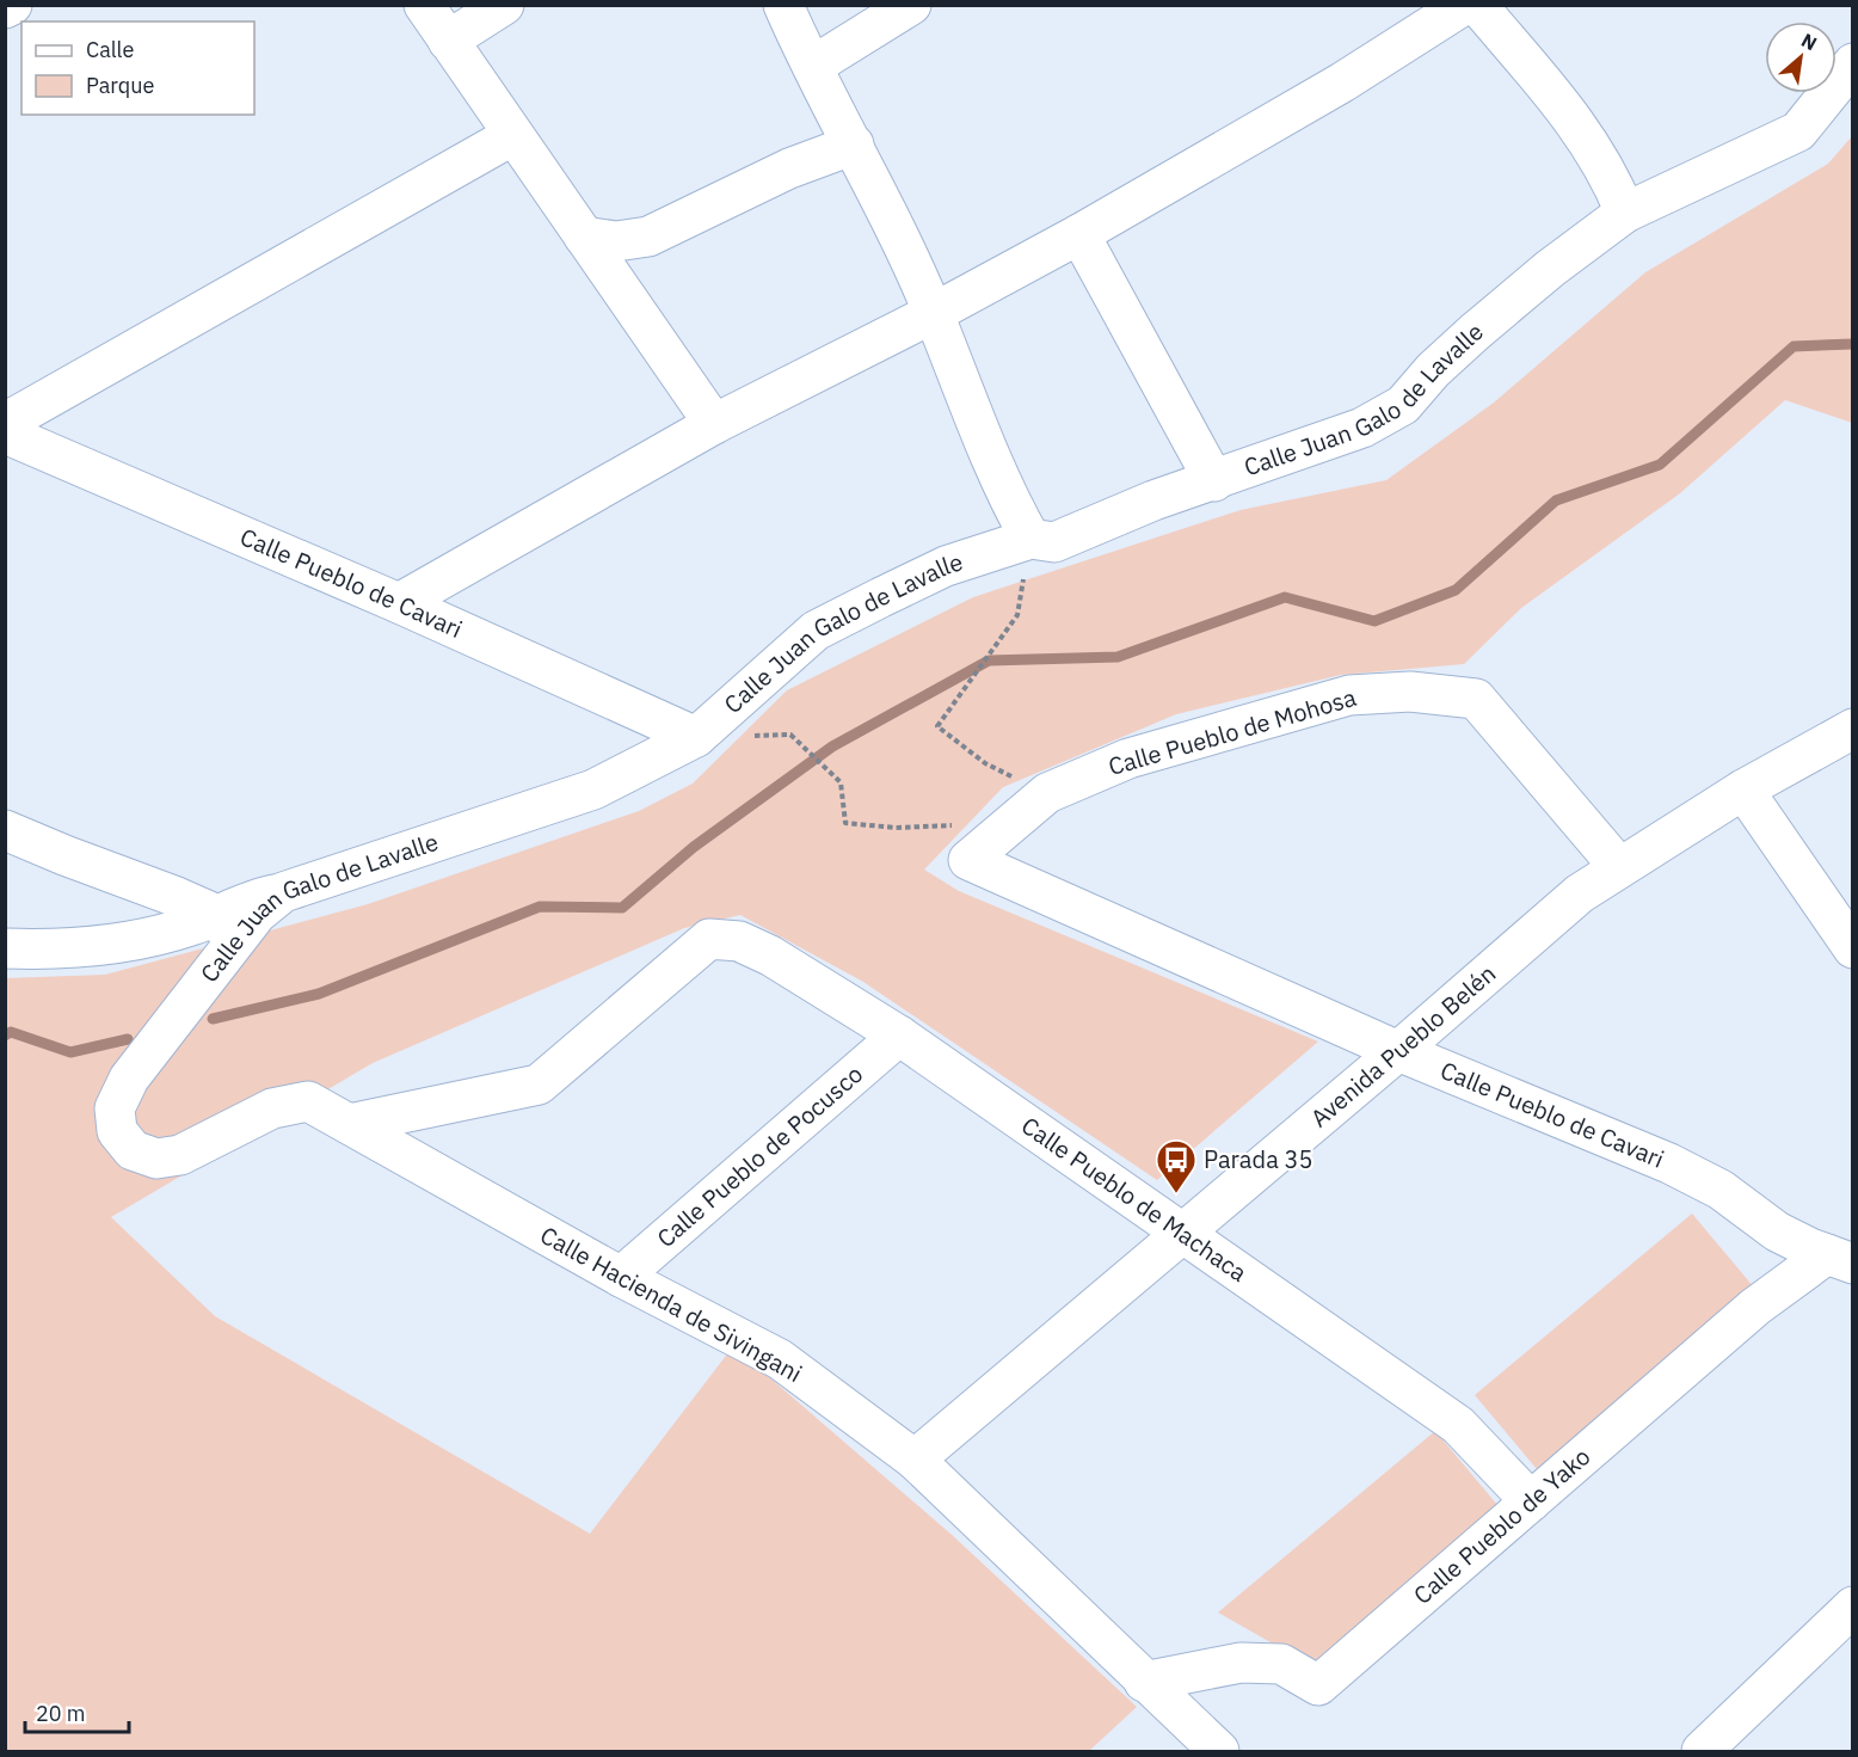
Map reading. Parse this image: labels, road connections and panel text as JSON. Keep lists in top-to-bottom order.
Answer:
{
  "streets": {
    "street": [
      "Calle Juan Galo de Lavalle",
      "Calle Pueblo de Cavari",
      "Calle Pueblo de Mohosa",
      "Avenida Pueblo Belén",
      "Calle Pueblo de Pocusco",
      "Calle Pueblo de Machaca",
      "Calle Hacienda de Sivingani",
      "Calle Pueblo de Yako"
    ]
  },
  "crossings": [
    ["Calle Juan Galo de Lavalle", "Calle Pueblo de Cavari"],
    ["Calle Juan Galo de Lavalle", "Calle Pueblo de Machaca"],
    ["Calle Juan Galo de Lavalle", "Calle Hacienda de Sivingani"],
    ["Calle Pueblo de Cavari", "Calle Pueblo de Mohosa"],
    ["Calle Pueblo de Cavari", "Avenida Pueblo Belén"],
    ["Calle Pueblo de Cavari", "Calle Pueblo de Yako"],
    ["Calle Pueblo de Mohosa", "Avenida Pueblo Belén"],
    ["Avenida Pueblo Belén", "Calle Pueblo de Machaca"],
    ["Avenida Pueblo Belén", "Calle Hacienda de Sivingani"],
    ["Calle Pueblo de Pocusco", "Calle Pueblo de Machaca"],
    ["Calle Pueblo de Pocusco", "Calle Hacienda de Sivingani"],
    ["Calle Pueblo de Machaca", "Calle Hacienda de Sivingani"],
    ["Calle Pueblo de Machaca", "Calle Pueblo de Yako"],
    ["Calle Hacienda de Sivingani", "Calle Pueblo de Yako"]
  ],
  "places": {
    "bus stop": ["Parada 35"]
  },
  "legend": ["Calle", "Parque"],
  "scale_bar": "20 m",
  "north": "top right"
}
